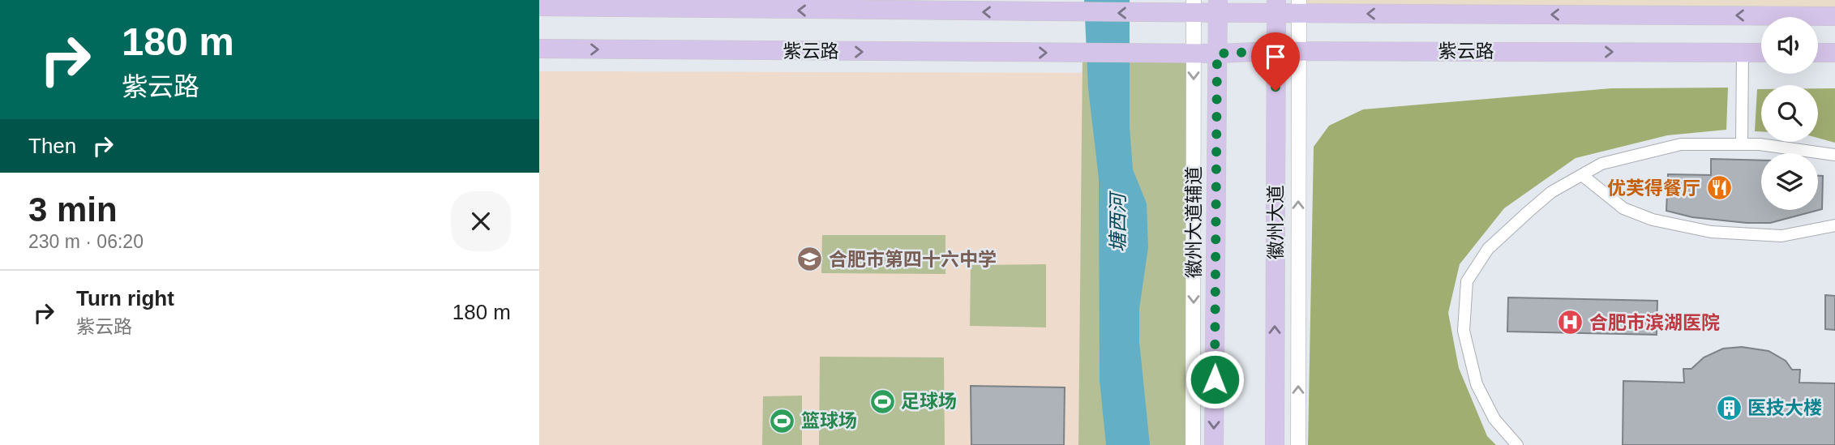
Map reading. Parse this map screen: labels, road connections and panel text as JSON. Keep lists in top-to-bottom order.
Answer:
{
  "streets": {
    "main road": ["紫云路", "徽州大道"],
    "street": ["徽州大道辅道"]
  },
  "crossings": [
    ["紫云路", "徽州大道辅道"],
    ["紫云路", "徽州大道"]
  ],
  "water": ["塘西河"],
  "places": {
    "restaurant": ["优芙得餐厅"],
    "school or university": ["合肥市第四十六中学"],
    "hospital": ["合肥市滨湖医院"],
    "sports": ["足球场", "篮球场"],
    "building": ["医技大楼"]
  },
  "page": {
    "turn": ["180 m", "紫云路"],
    "then": "Then",
    "heading": ["3 min", "230 m · 06:20"],
    "list": [
      {
        "name": "Turn right",
        "note": "紫云路",
        "value": "180 m"
      }
    ]
  }
}
